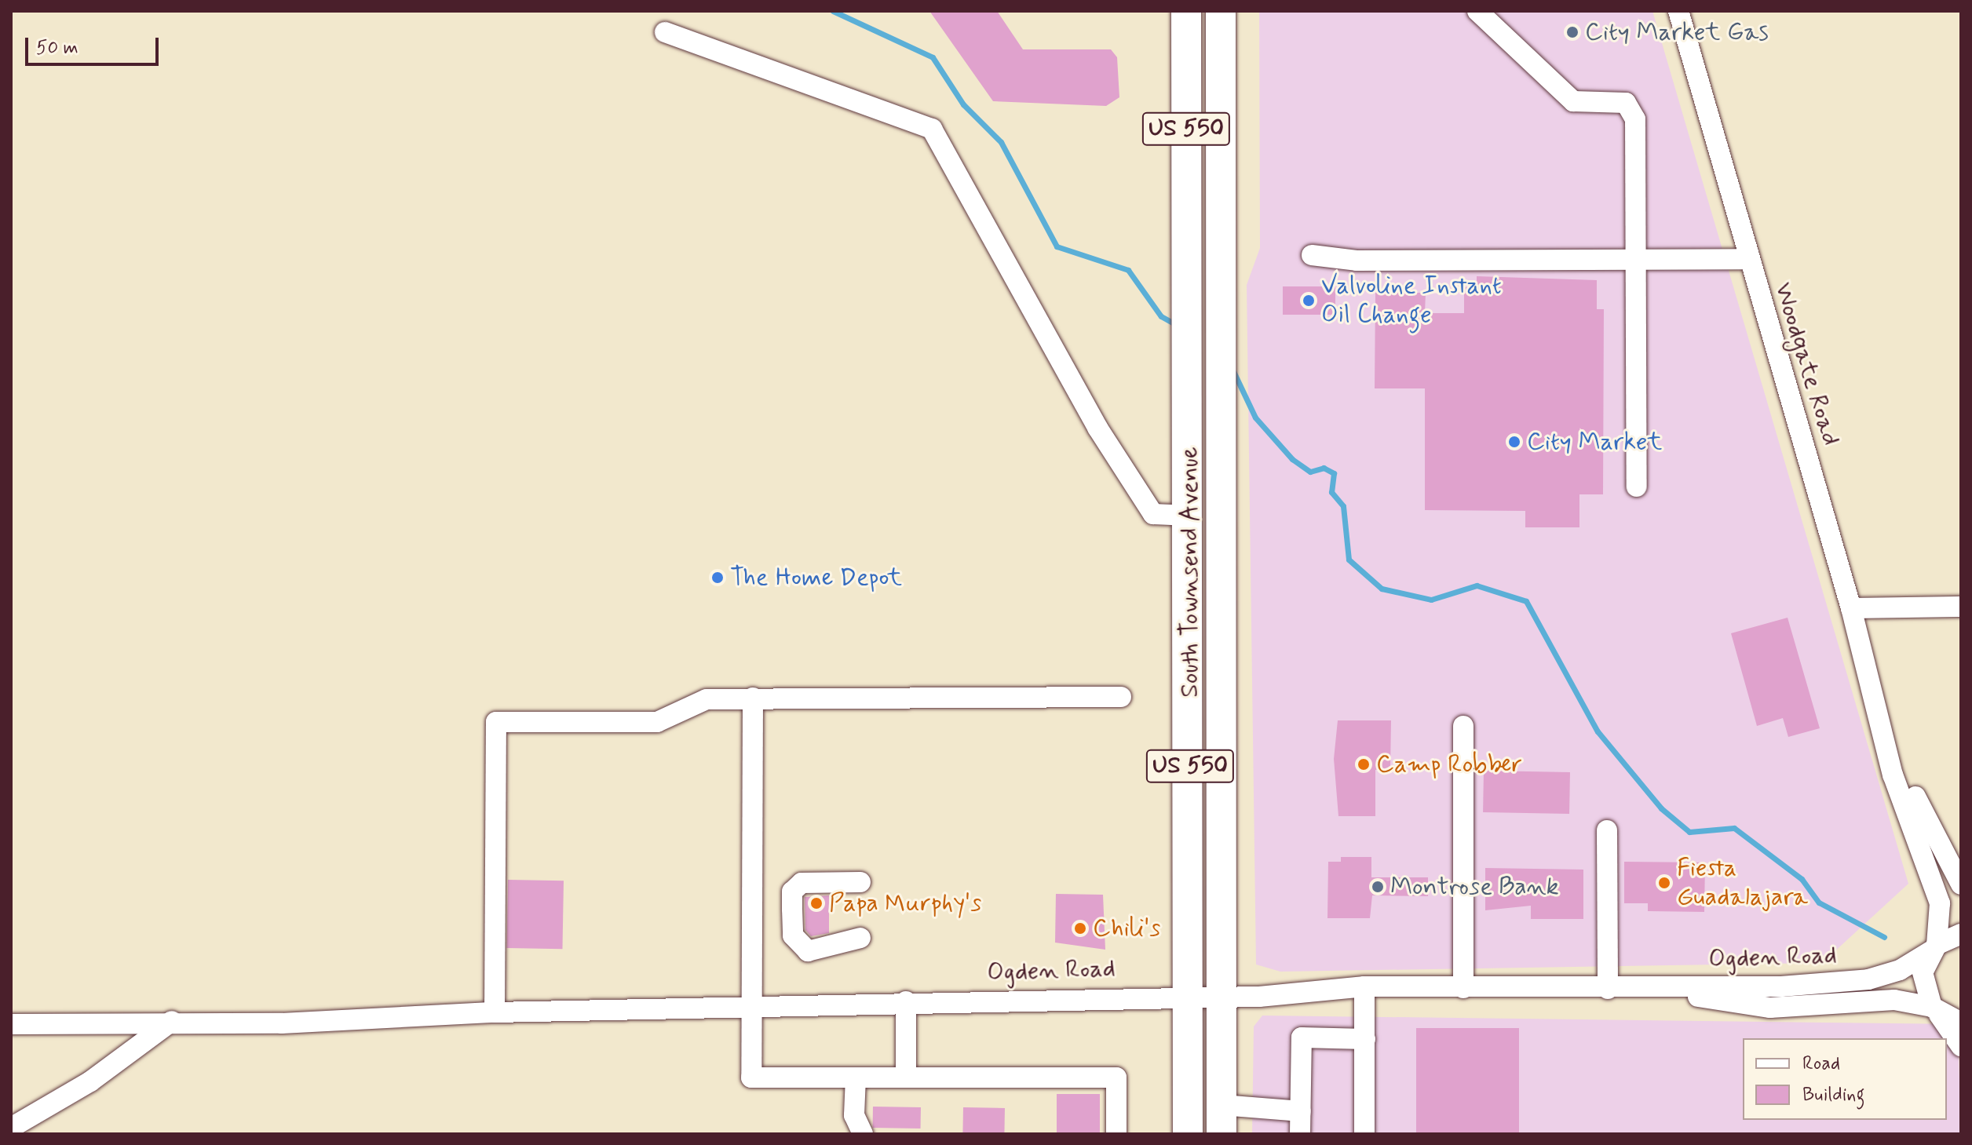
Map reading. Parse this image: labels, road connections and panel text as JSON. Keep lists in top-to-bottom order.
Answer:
{
  "streets": {
    "highway": ["US 550", "South Townsend Avenue"],
    "street": ["Woodgate Road", "Ogden Road"]
  },
  "crossings": [
    ["Woodgate Road", "Ogden Road"],
    ["South Townsend Avenue", "Ogden Road"]
  ],
  "places": [
    "City Market Gas",
    "Valvoline Instant Oil Change",
    "City Market",
    "The Home Depot",
    "Camp Robber",
    "Fiesta Guadalajara",
    "Montrose Bank",
    "Papa Murphy's",
    "Chili's"
  ],
  "legend": ["Road", "Building"],
  "scale_bar": "50 m"
}
